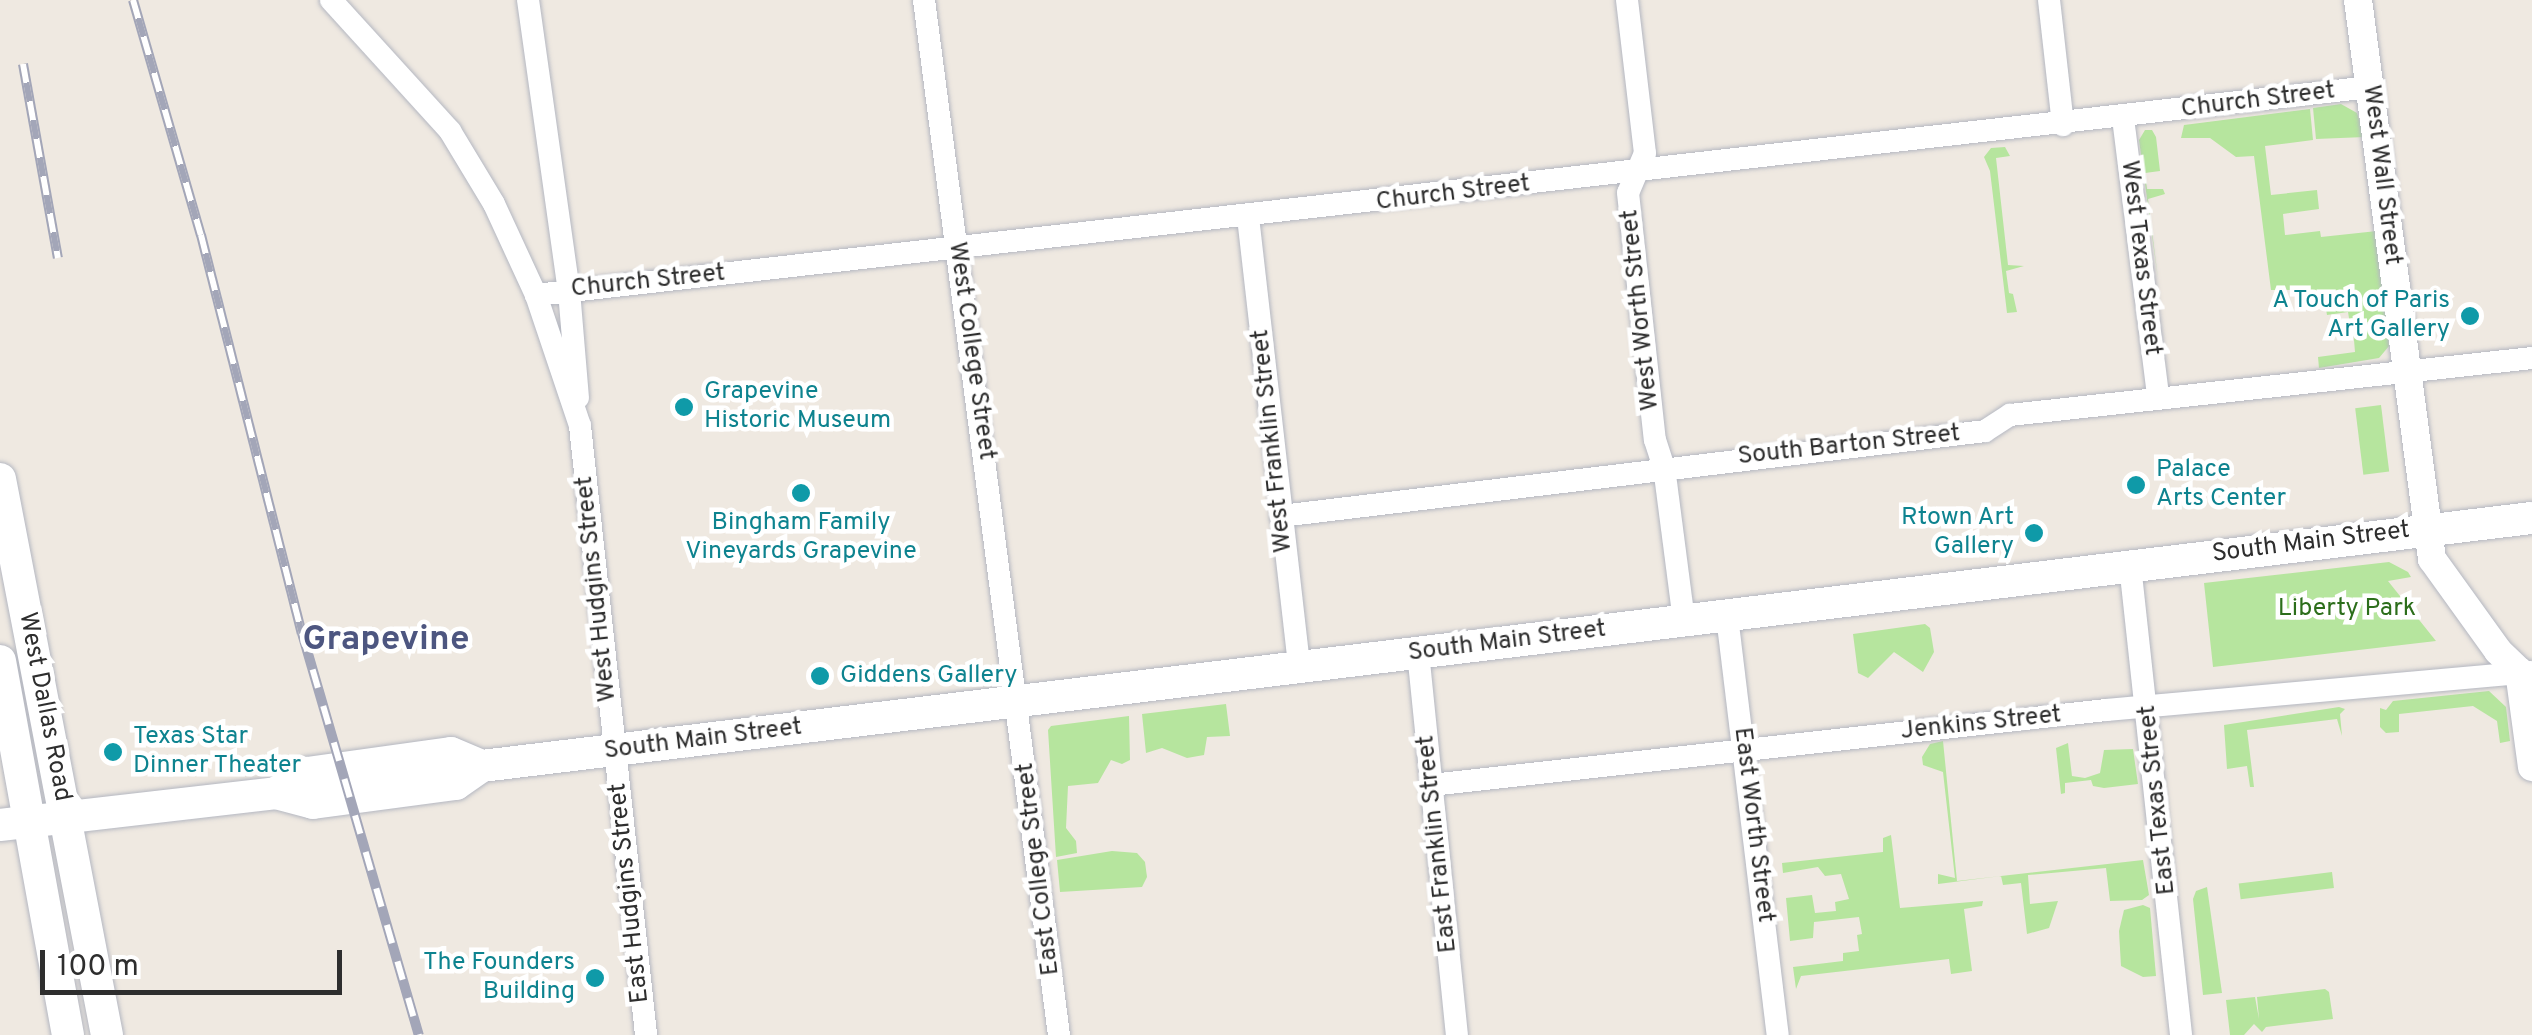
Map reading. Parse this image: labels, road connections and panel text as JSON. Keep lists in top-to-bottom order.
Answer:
{
  "streets": {
    "main road": ["South Main Street", "West Dallas Road"],
    "street": [
      "Church Street",
      "West Wall Street",
      "West Texas Street",
      "West Worth Street",
      "West College Street",
      "West Franklin Street",
      "South Barton Street",
      "West Hudgins Street",
      "Jenkins Street",
      "East Texas Street",
      "East Worth Street",
      "East Franklin Street",
      "East College Street",
      "East Hudgins Street"
    ]
  },
  "crossings": [
    ["Church Street", "West Wall Street"],
    ["Church Street", "West Texas Street"],
    ["Church Street", "West Worth Street"],
    ["Church Street", "West College Street"],
    ["Church Street", "West Franklin Street"],
    ["Church Street", "West Hudgins Street"],
    ["West Wall Street", "South Barton Street"],
    ["West Wall Street", "South Main Street"],
    ["West Wall Street", "Jenkins Street"],
    ["West Texas Street", "South Barton Street"],
    ["West Worth Street", "South Barton Street"],
    ["West Worth Street", "South Main Street"],
    ["West College Street", "South Main Street"],
    ["West College Street", "East College Street"],
    ["West Franklin Street", "South Barton Street"],
    ["West Franklin Street", "South Main Street"],
    ["South Main Street", "West Hudgins Street"],
    ["South Main Street", "West Dallas Road"],
    ["South Main Street", "East Texas Street"],
    ["South Main Street", "East Worth Street"],
    ["South Main Street", "East Franklin Street"],
    ["South Main Street", "East College Street"],
    ["South Main Street", "East Hudgins Street"],
    ["West Hudgins Street", "East Hudgins Street"],
    ["Jenkins Street", "East Texas Street"],
    ["Jenkins Street", "East Worth Street"],
    ["Jenkins Street", "East Franklin Street"]
  ],
  "districts": ["Grapevine"],
  "parks": ["Liberty Park"],
  "places": [
    "A Touch of Paris Art Gallery",
    "Grapevine Historic Museum",
    "Palace Arts Center",
    "Bingham Family Vineyards Grapevine",
    "Rtown Art Gallery",
    "Giddens Gallery",
    "Texas Star Dinner Theater",
    "The Founders Building"
  ],
  "scale_bar": "100 m"
}
